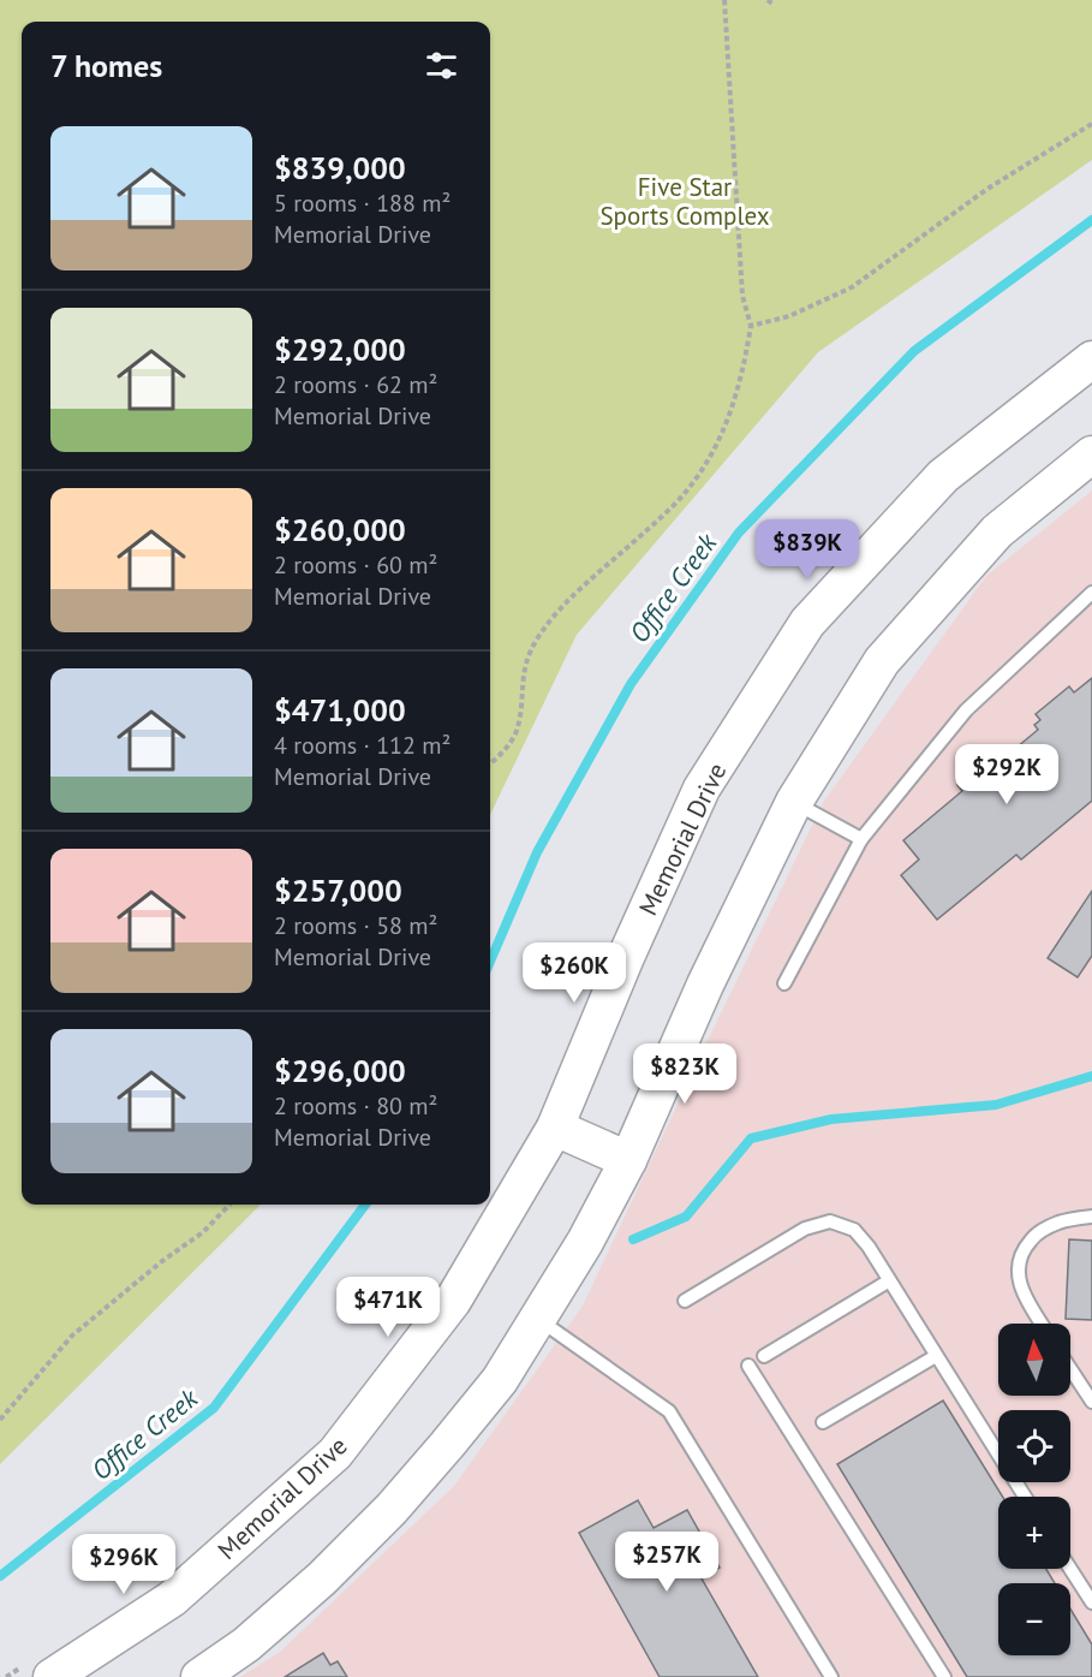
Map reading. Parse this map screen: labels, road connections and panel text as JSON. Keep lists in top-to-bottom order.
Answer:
{
  "streets": {
    "street": ["Memorial Drive"]
  },
  "water": ["Office Creek"],
  "parks": ["Five Star Sports Complex"],
  "north": "top",
  "page": {
    "heading": "7 homes",
    "list": [
      {
        "name": "$839,000",
        "note": "5 rooms · 188 m² · Memorial Drive"
      },
      {
        "name": "$292,000",
        "note": "2 rooms · 62 m² · Memorial Drive"
      },
      {
        "name": "$260,000",
        "note": "2 rooms · 60 m² · Memorial Drive"
      },
      {
        "name": "$471,000",
        "note": "4 rooms · 112 m² · Memorial Drive"
      },
      {
        "name": "$257,000",
        "note": "2 rooms · 58 m² · Memorial Drive"
      },
      {
        "name": "$296,000",
        "note": "2 rooms · 80 m² · Memorial Drive"
      }
    ],
    "price": [
      "$839K",
      "$292K",
      "$260K",
      "$823K",
      "$471K",
      "$257K",
      "$296K"
    ],
    "map_buttons": ["+", "−"]
  }
}
